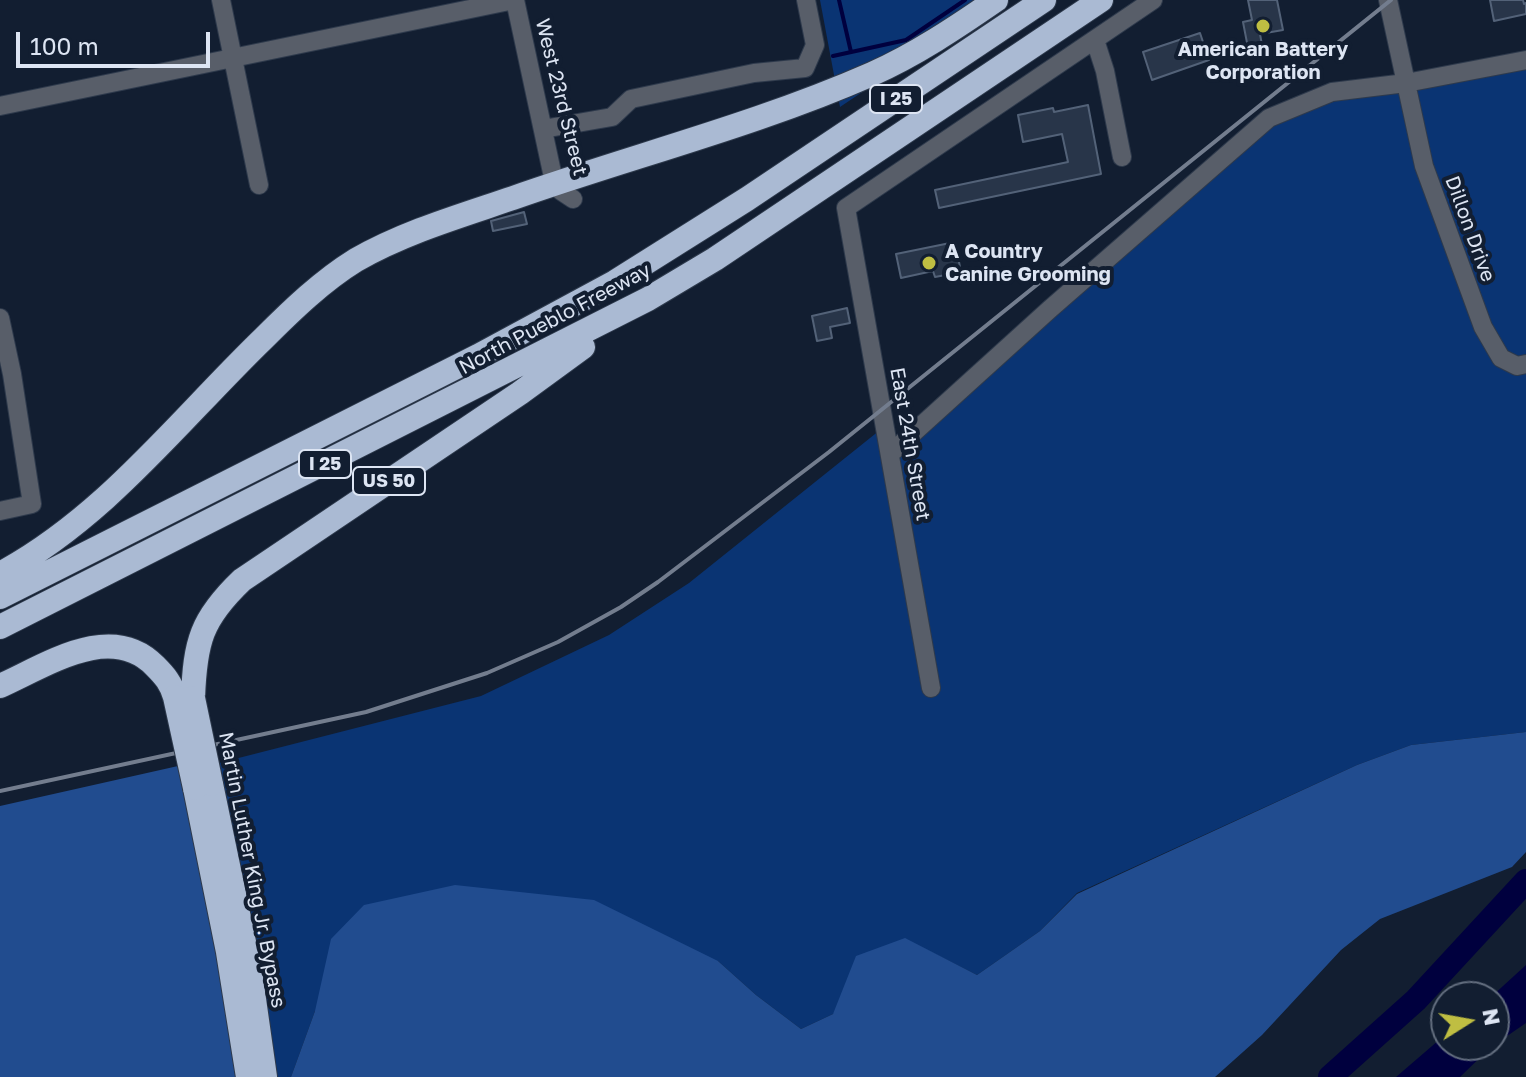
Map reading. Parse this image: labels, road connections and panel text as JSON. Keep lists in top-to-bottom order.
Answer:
{
  "streets": {
    "highway": [
      "I 25",
      "North Pueblo Freeway",
      "US 50",
      "Martin Luther King Jr. Bypass"
    ],
    "street": ["West 23rd Street", "Dillon Drive", "East 24th Street"]
  },
  "crossings": [
    ["North Pueblo Freeway", "Martin Luther King Jr. Bypass"]
  ],
  "places": ["American Battery Corporation", "A Country Canine Grooming"],
  "scale_bar": "100 m",
  "north": "right"
}
